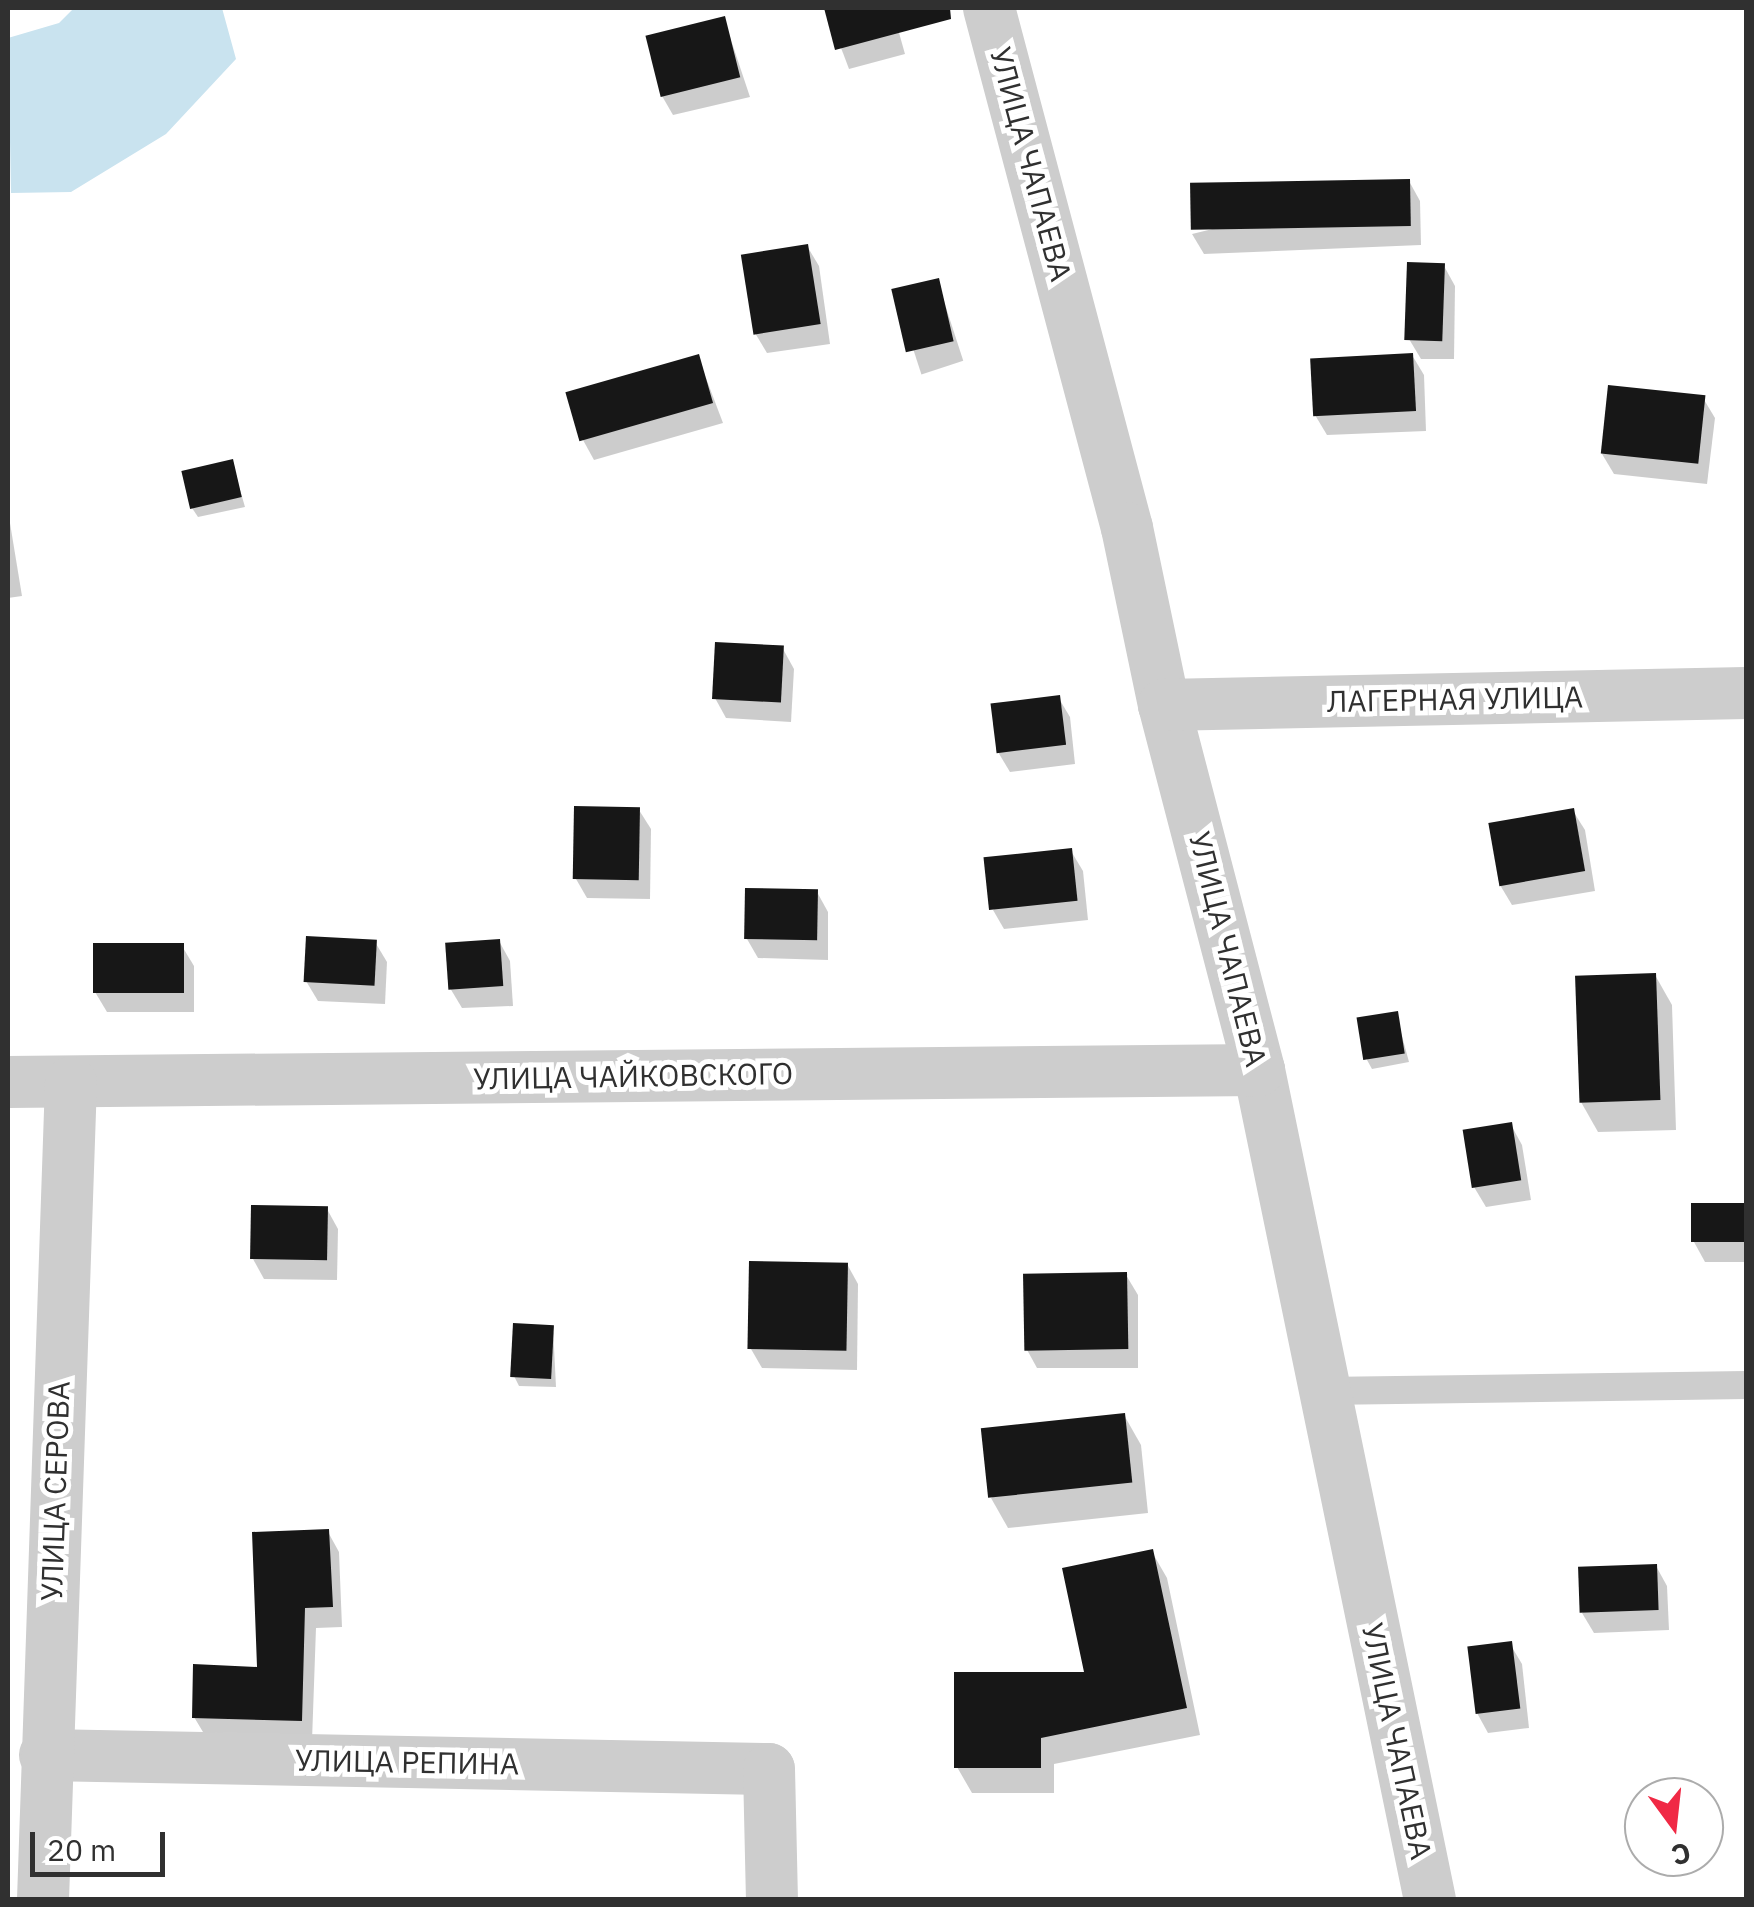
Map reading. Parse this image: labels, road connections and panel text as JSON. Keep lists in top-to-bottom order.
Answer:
{
  "streets": {
    "street": [
      "УЛИЦА ЧАПАЕВА",
      "ЛАГЕРНАЯ УЛИЦА",
      "УЛИЦА ЧАЙКОВСКОГО",
      "УЛИЦА СЕРОВА",
      "УЛИЦА РЕПИНА"
    ]
  },
  "crossings": [
    ["УЛИЦА ЧАПАЕВА", "ЛАГЕРНАЯ УЛИЦА"],
    ["УЛИЦА ЧАПАЕВА", "УЛИЦА ЧАЙКОВСКОГО"],
    ["УЛИЦА ЧАЙКОВСКОГО", "УЛИЦА СЕРОВА"],
    ["УЛИЦА СЕРОВА", "УЛИЦА РЕПИНА"]
  ],
  "scale_bar": "20 m",
  "north": "bottom"
}
